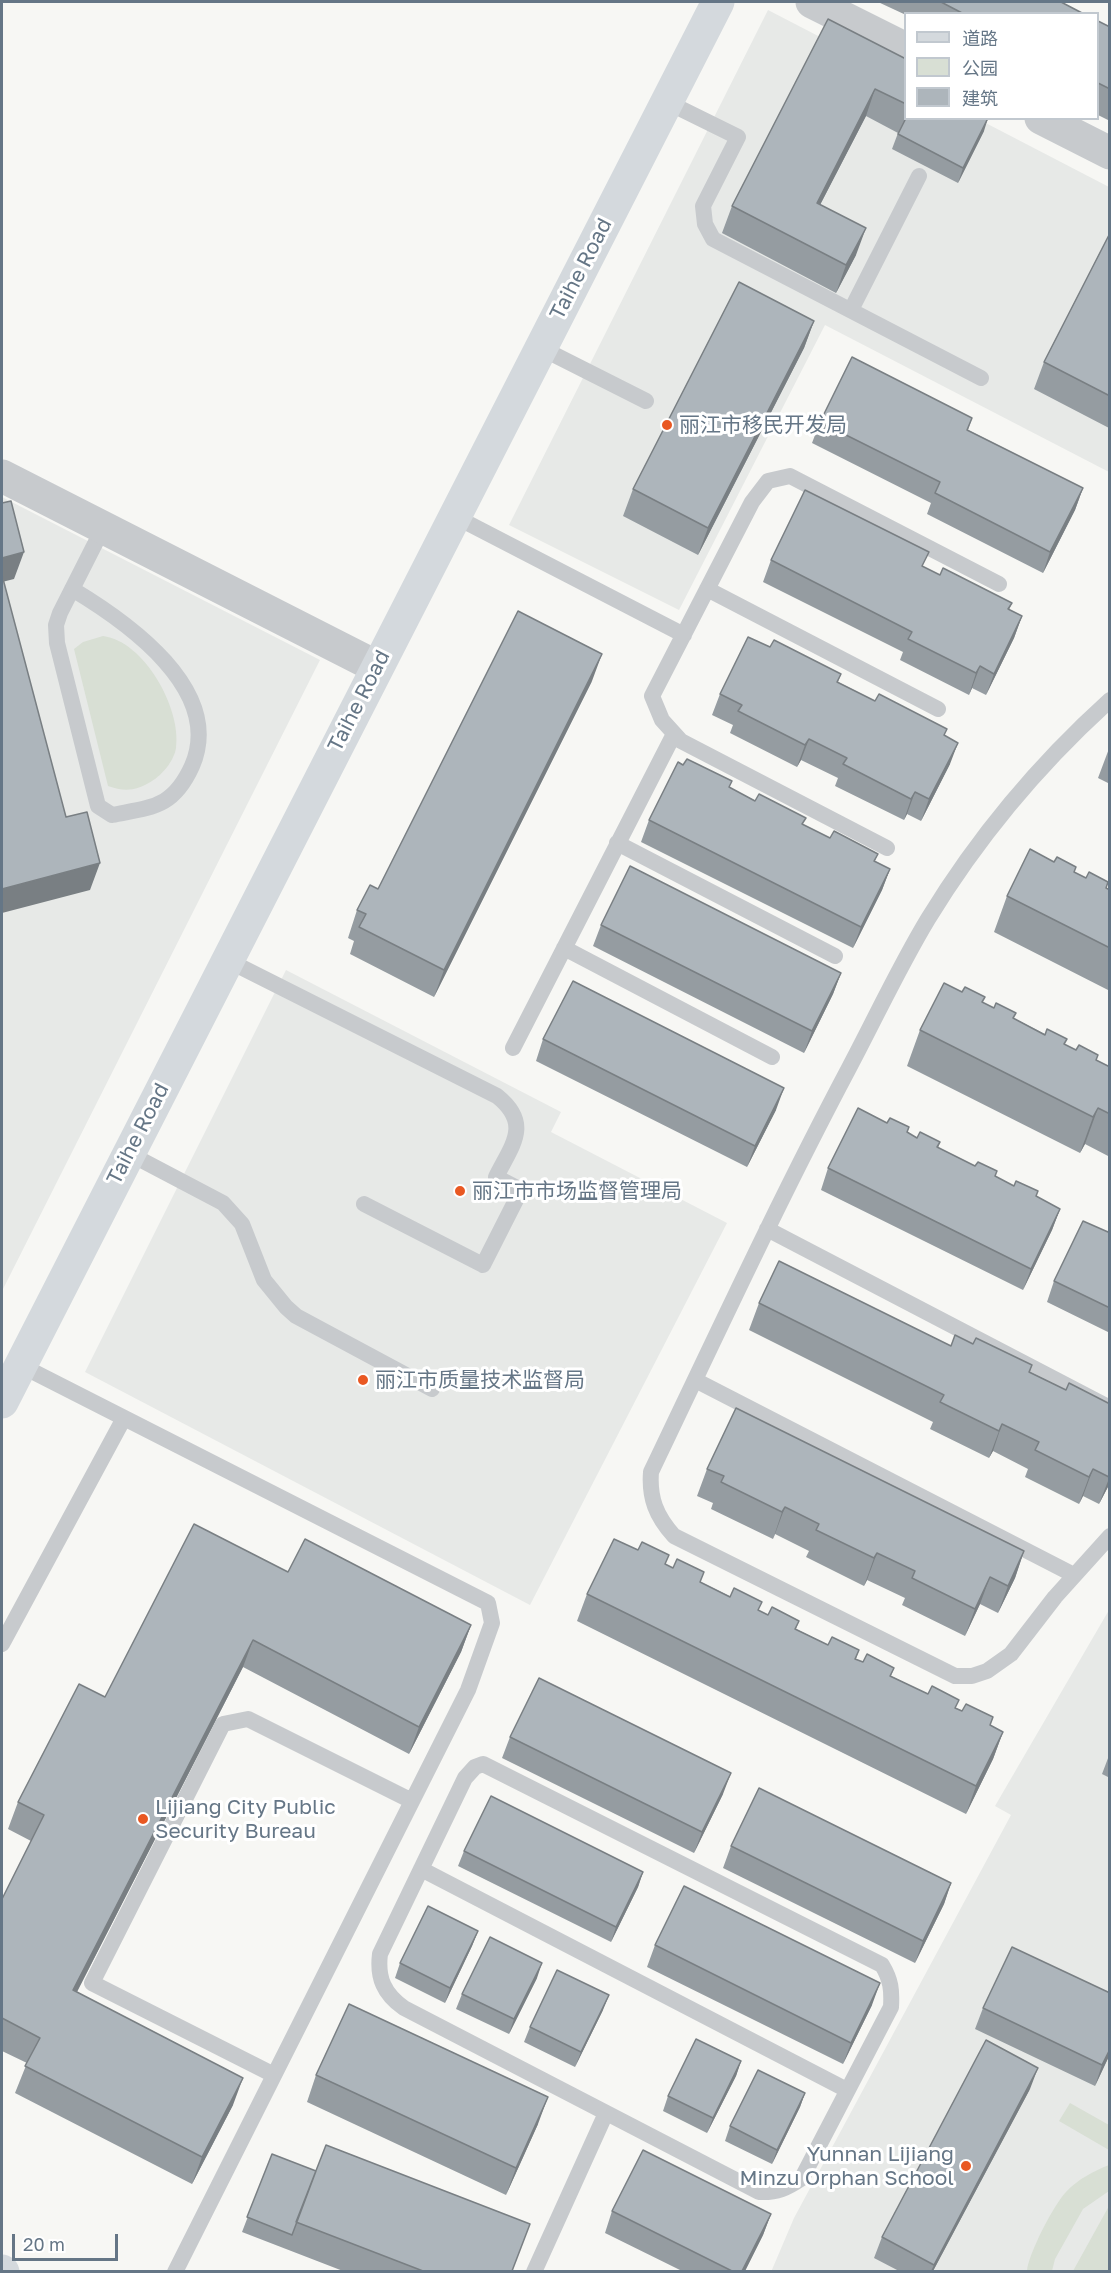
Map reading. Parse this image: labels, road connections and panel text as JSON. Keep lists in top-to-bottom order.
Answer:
{
  "streets": {
    "street": ["Taihe Road"]
  },
  "places": [
    "丽江市移民开发局",
    "丽江市市场监督管理局",
    "丽江市质量技术监督局",
    "Lijiang City Public Security Bureau",
    "Yunnan Lijiang Minzu Orphan School"
  ],
  "legend": ["道路", "公园", "建筑"],
  "scale_bar": "20 m"
}
